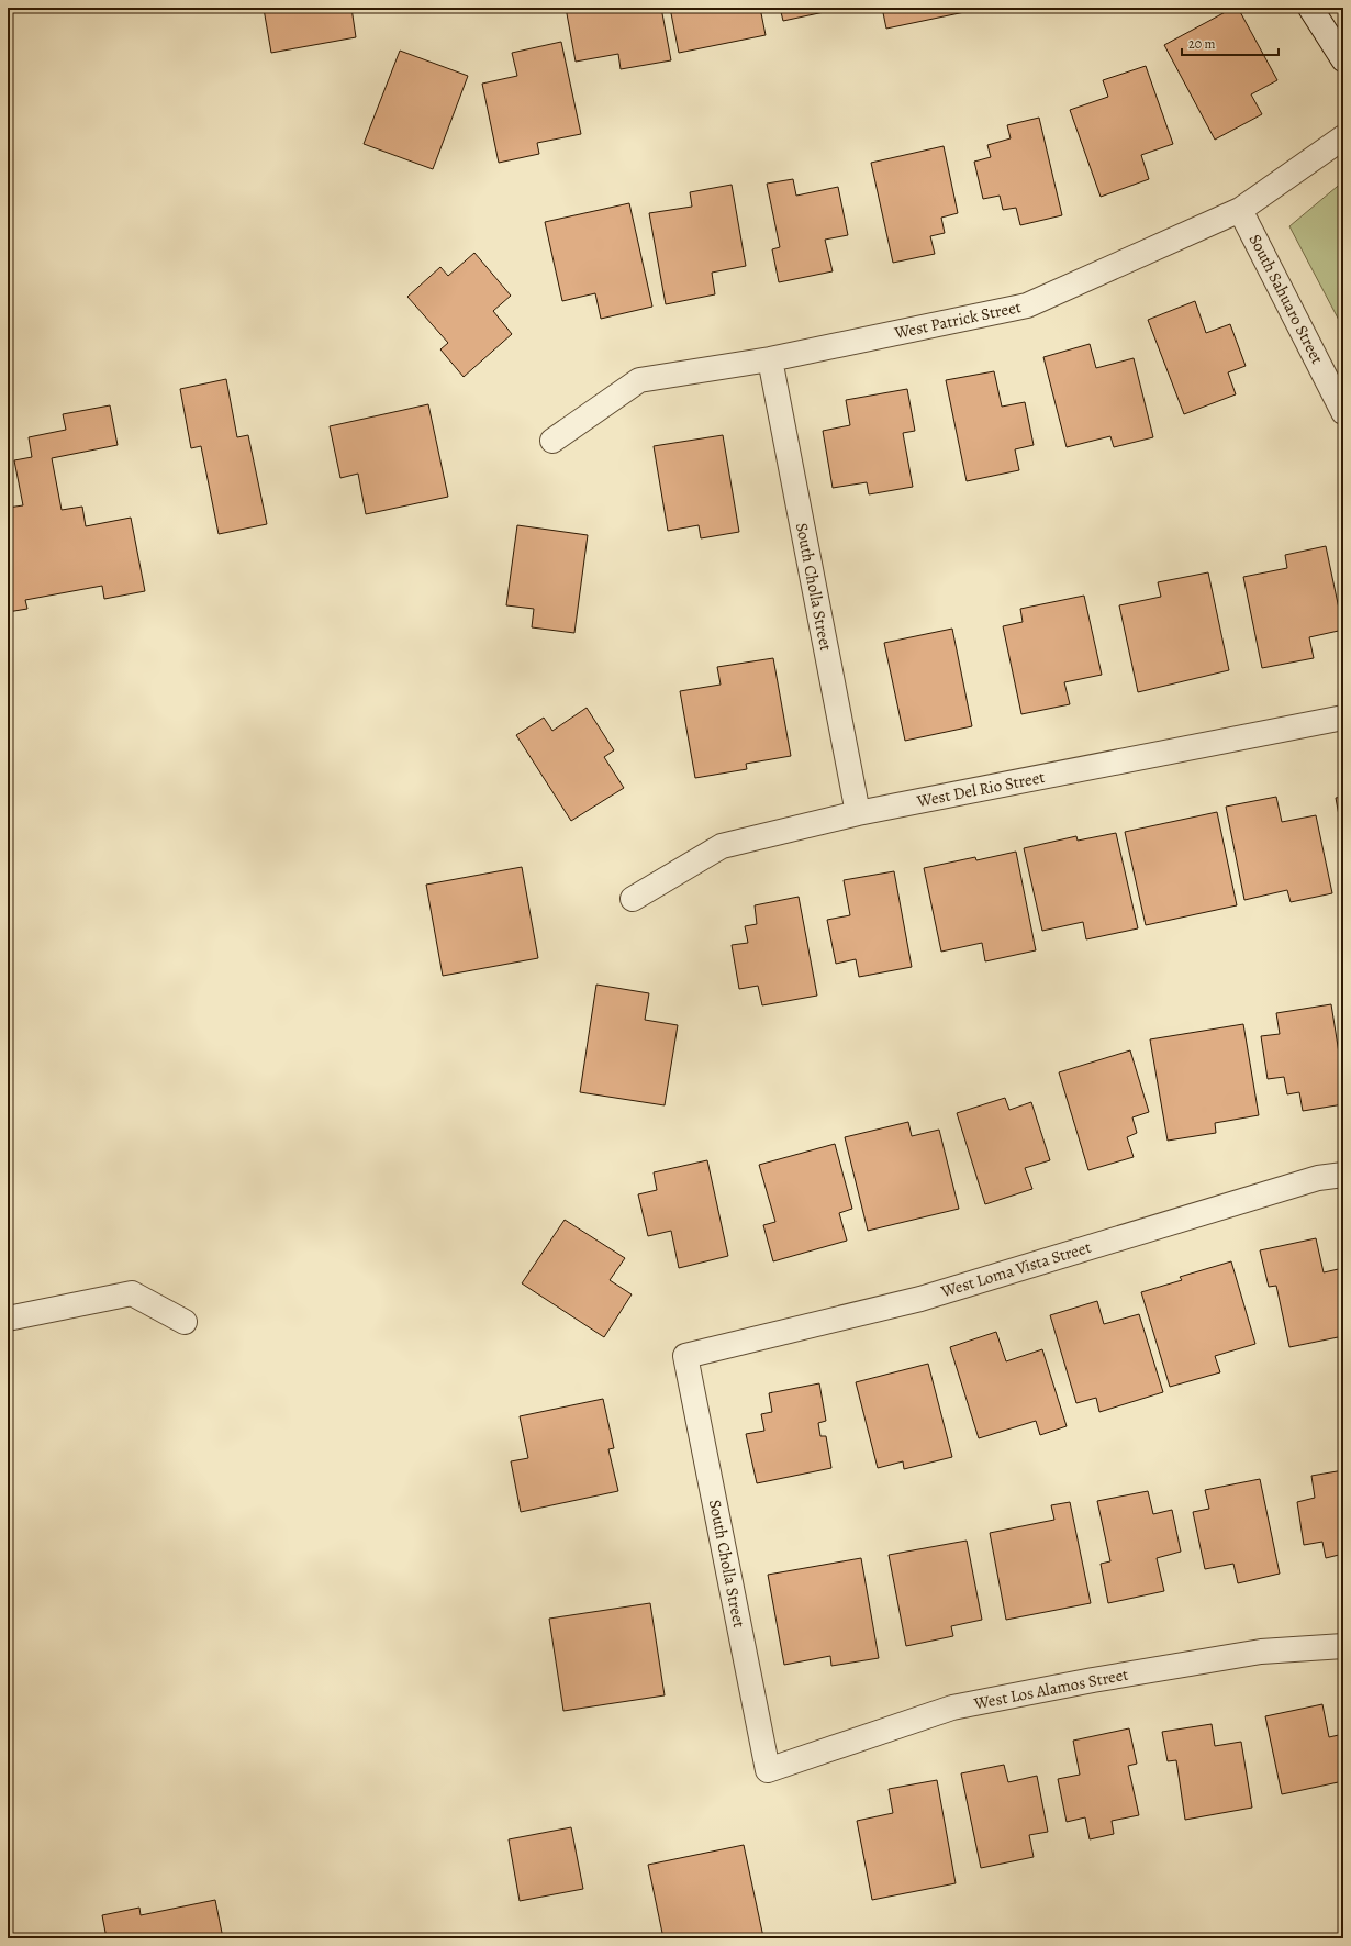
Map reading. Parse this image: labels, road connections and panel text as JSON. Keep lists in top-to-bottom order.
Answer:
{
  "streets": {
    "street": [
      "South Sahuaro Street",
      "West Patrick Street",
      "South Cholla Street",
      "West Del Rio Street",
      "West Loma Vista Street",
      "West Los Alamos Street"
    ]
  },
  "crossings": [
    ["South Sahuaro Street", "West Patrick Street"],
    ["West Patrick Street", "South Cholla Street"],
    ["South Cholla Street", "West Del Rio Street"],
    ["South Cholla Street", "West Loma Vista Street"],
    ["South Cholla Street", "West Los Alamos Street"]
  ],
  "scale_bar": "20 m"
}
